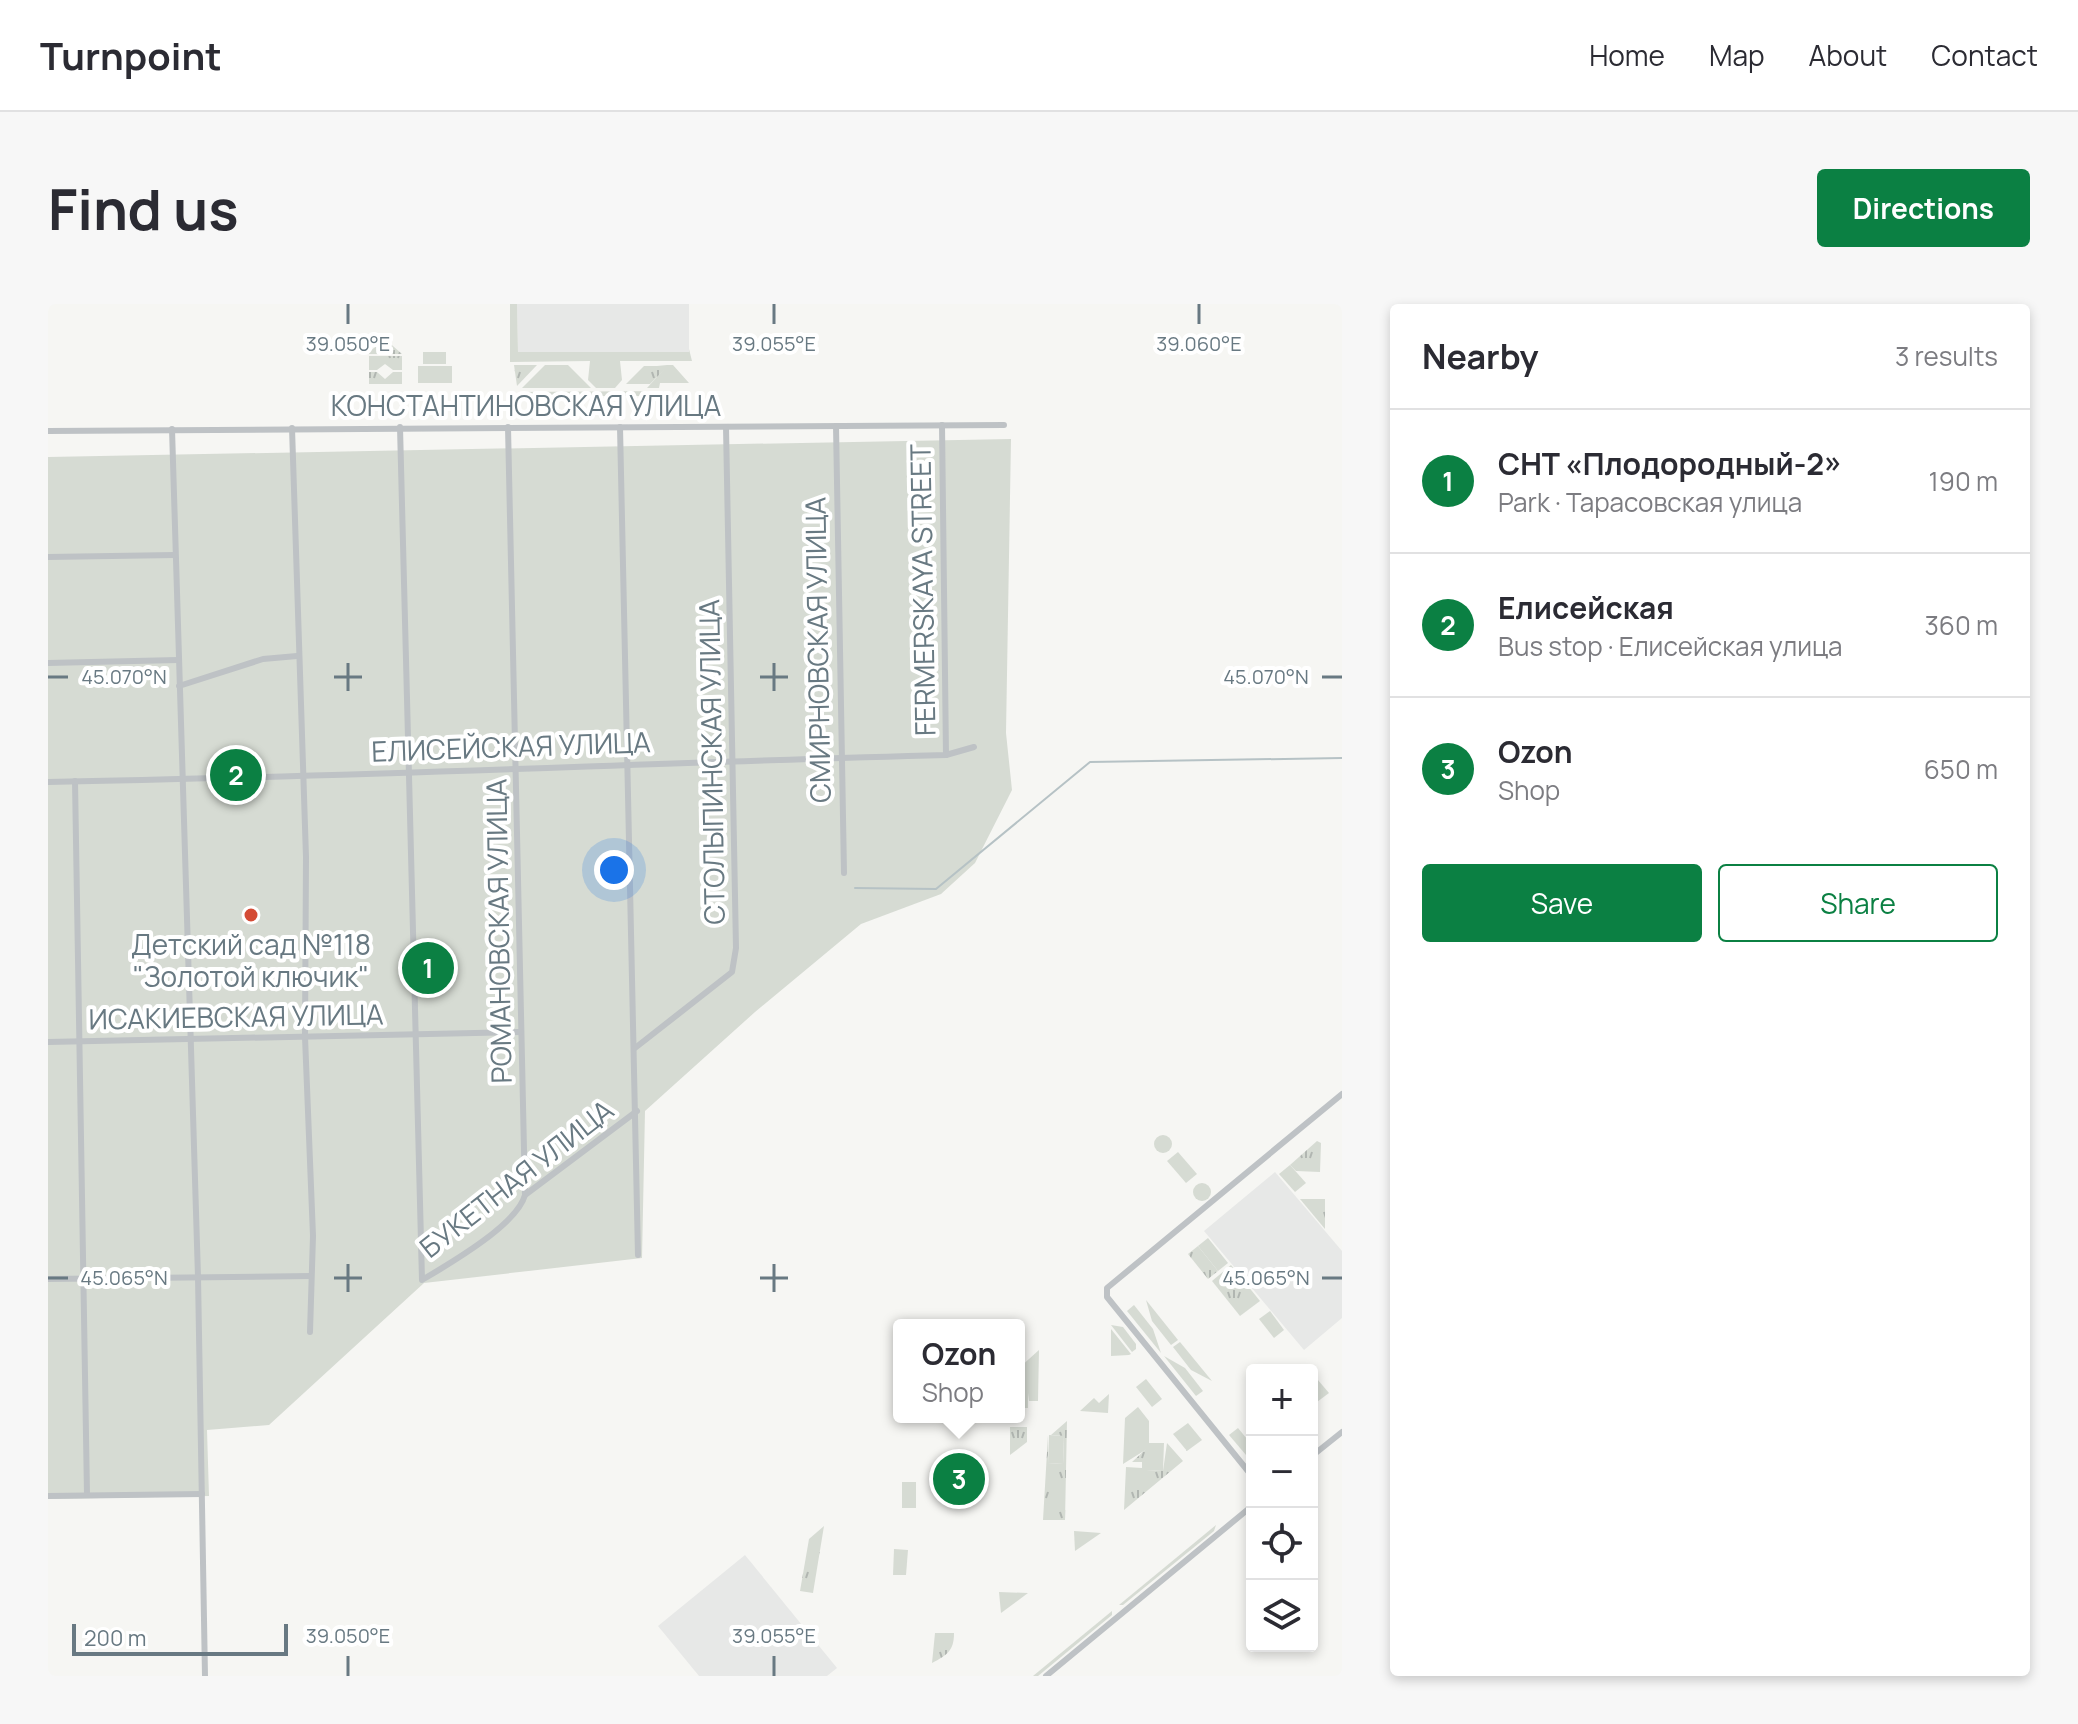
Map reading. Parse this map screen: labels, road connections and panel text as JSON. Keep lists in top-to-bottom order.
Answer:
{
  "streets": {
    "street": [
      "КОНСТАНТИНОВСКАЯ УЛИЦА",
      "FERMERSKAYA STREET",
      "СМИРНОВСКАЯ УЛИЦА",
      "ЕЛИСЕЙСКАЯ УЛИЦА",
      "СТОЛЫПИНСКАЯ УЛИЦА",
      "РОМАНОВСКАЯ УЛИЦА",
      "ИСАКИЕВСКАЯ УЛИЦА",
      "БУКЕТНАЯ УЛИЦА"
    ]
  },
  "crossings": [
    ["КОНСТАНТИНОВСКАЯ УЛИЦА", "FERMERSKAYA STREET"],
    ["КОНСТАНТИНОВСКАЯ УЛИЦА", "СМИРНОВСКАЯ УЛИЦА"],
    ["КОНСТАНТИНОВСКАЯ УЛИЦА", "СТОЛЫПИНСКАЯ УЛИЦА"],
    ["КОНСТАНТИНОВСКАЯ УЛИЦА", "РОМАНОВСКАЯ УЛИЦА"],
    ["FERMERSKAYA STREET", "ЕЛИСЕЙСКАЯ УЛИЦА"],
    ["СМИРНОВСКАЯ УЛИЦА", "ЕЛИСЕЙСКАЯ УЛИЦА"],
    ["ЕЛИСЕЙСКАЯ УЛИЦА", "СТОЛЫПИНСКАЯ УЛИЦА"],
    ["ЕЛИСЕЙСКАЯ УЛИЦА", "РОМАНОВСКАЯ УЛИЦА"],
    ["РОМАНОВСКАЯ УЛИЦА", "ИСАКИЕВСКАЯ УЛИЦА"],
    ["РОМАНОВСКАЯ УЛИЦА", "БУКЕТНАЯ УЛИЦА"],
    ["ИСАКИЕВСКАЯ УЛИЦА", "БУКЕТНАЯ УЛИЦА"]
  ],
  "places": ["Детский сад №118 \"Золотой ключик\""],
  "scale_bar": "200 m",
  "page": {
    "header": "Turnpoint",
    "nav": [
      "Home",
      "Map",
      "About",
      "Contact"
    ],
    "buttons": [
      "Directions",
      ["Save", "Share"]
    ],
    "title": "Find us",
    "heading": ["Nearby", "3 results"],
    "list": [
      {
        "mark": "1",
        "name": "СНТ «Плодородный-2»",
        "note": "Park · Тарасовская улица",
        "value": "190 m"
      },
      {
        "mark": "2",
        "name": "Елисейская",
        "note": "Bus stop · Елисейская улица",
        "value": "360 m"
      },
      {
        "mark": "3",
        "name": "Ozon",
        "note": "Shop",
        "value": "650 m"
      }
    ],
    "pins": ["2", "1", "3"],
    "popup": ["Ozon", "Shop"],
    "map_buttons": ["+", "−"],
    "scale": "200 m"
  },
  "coordinates": [
    "39.050°E",
    "39.055°E",
    "39.060°E",
    "45.070°N",
    "45.065°N"
  ]
}
